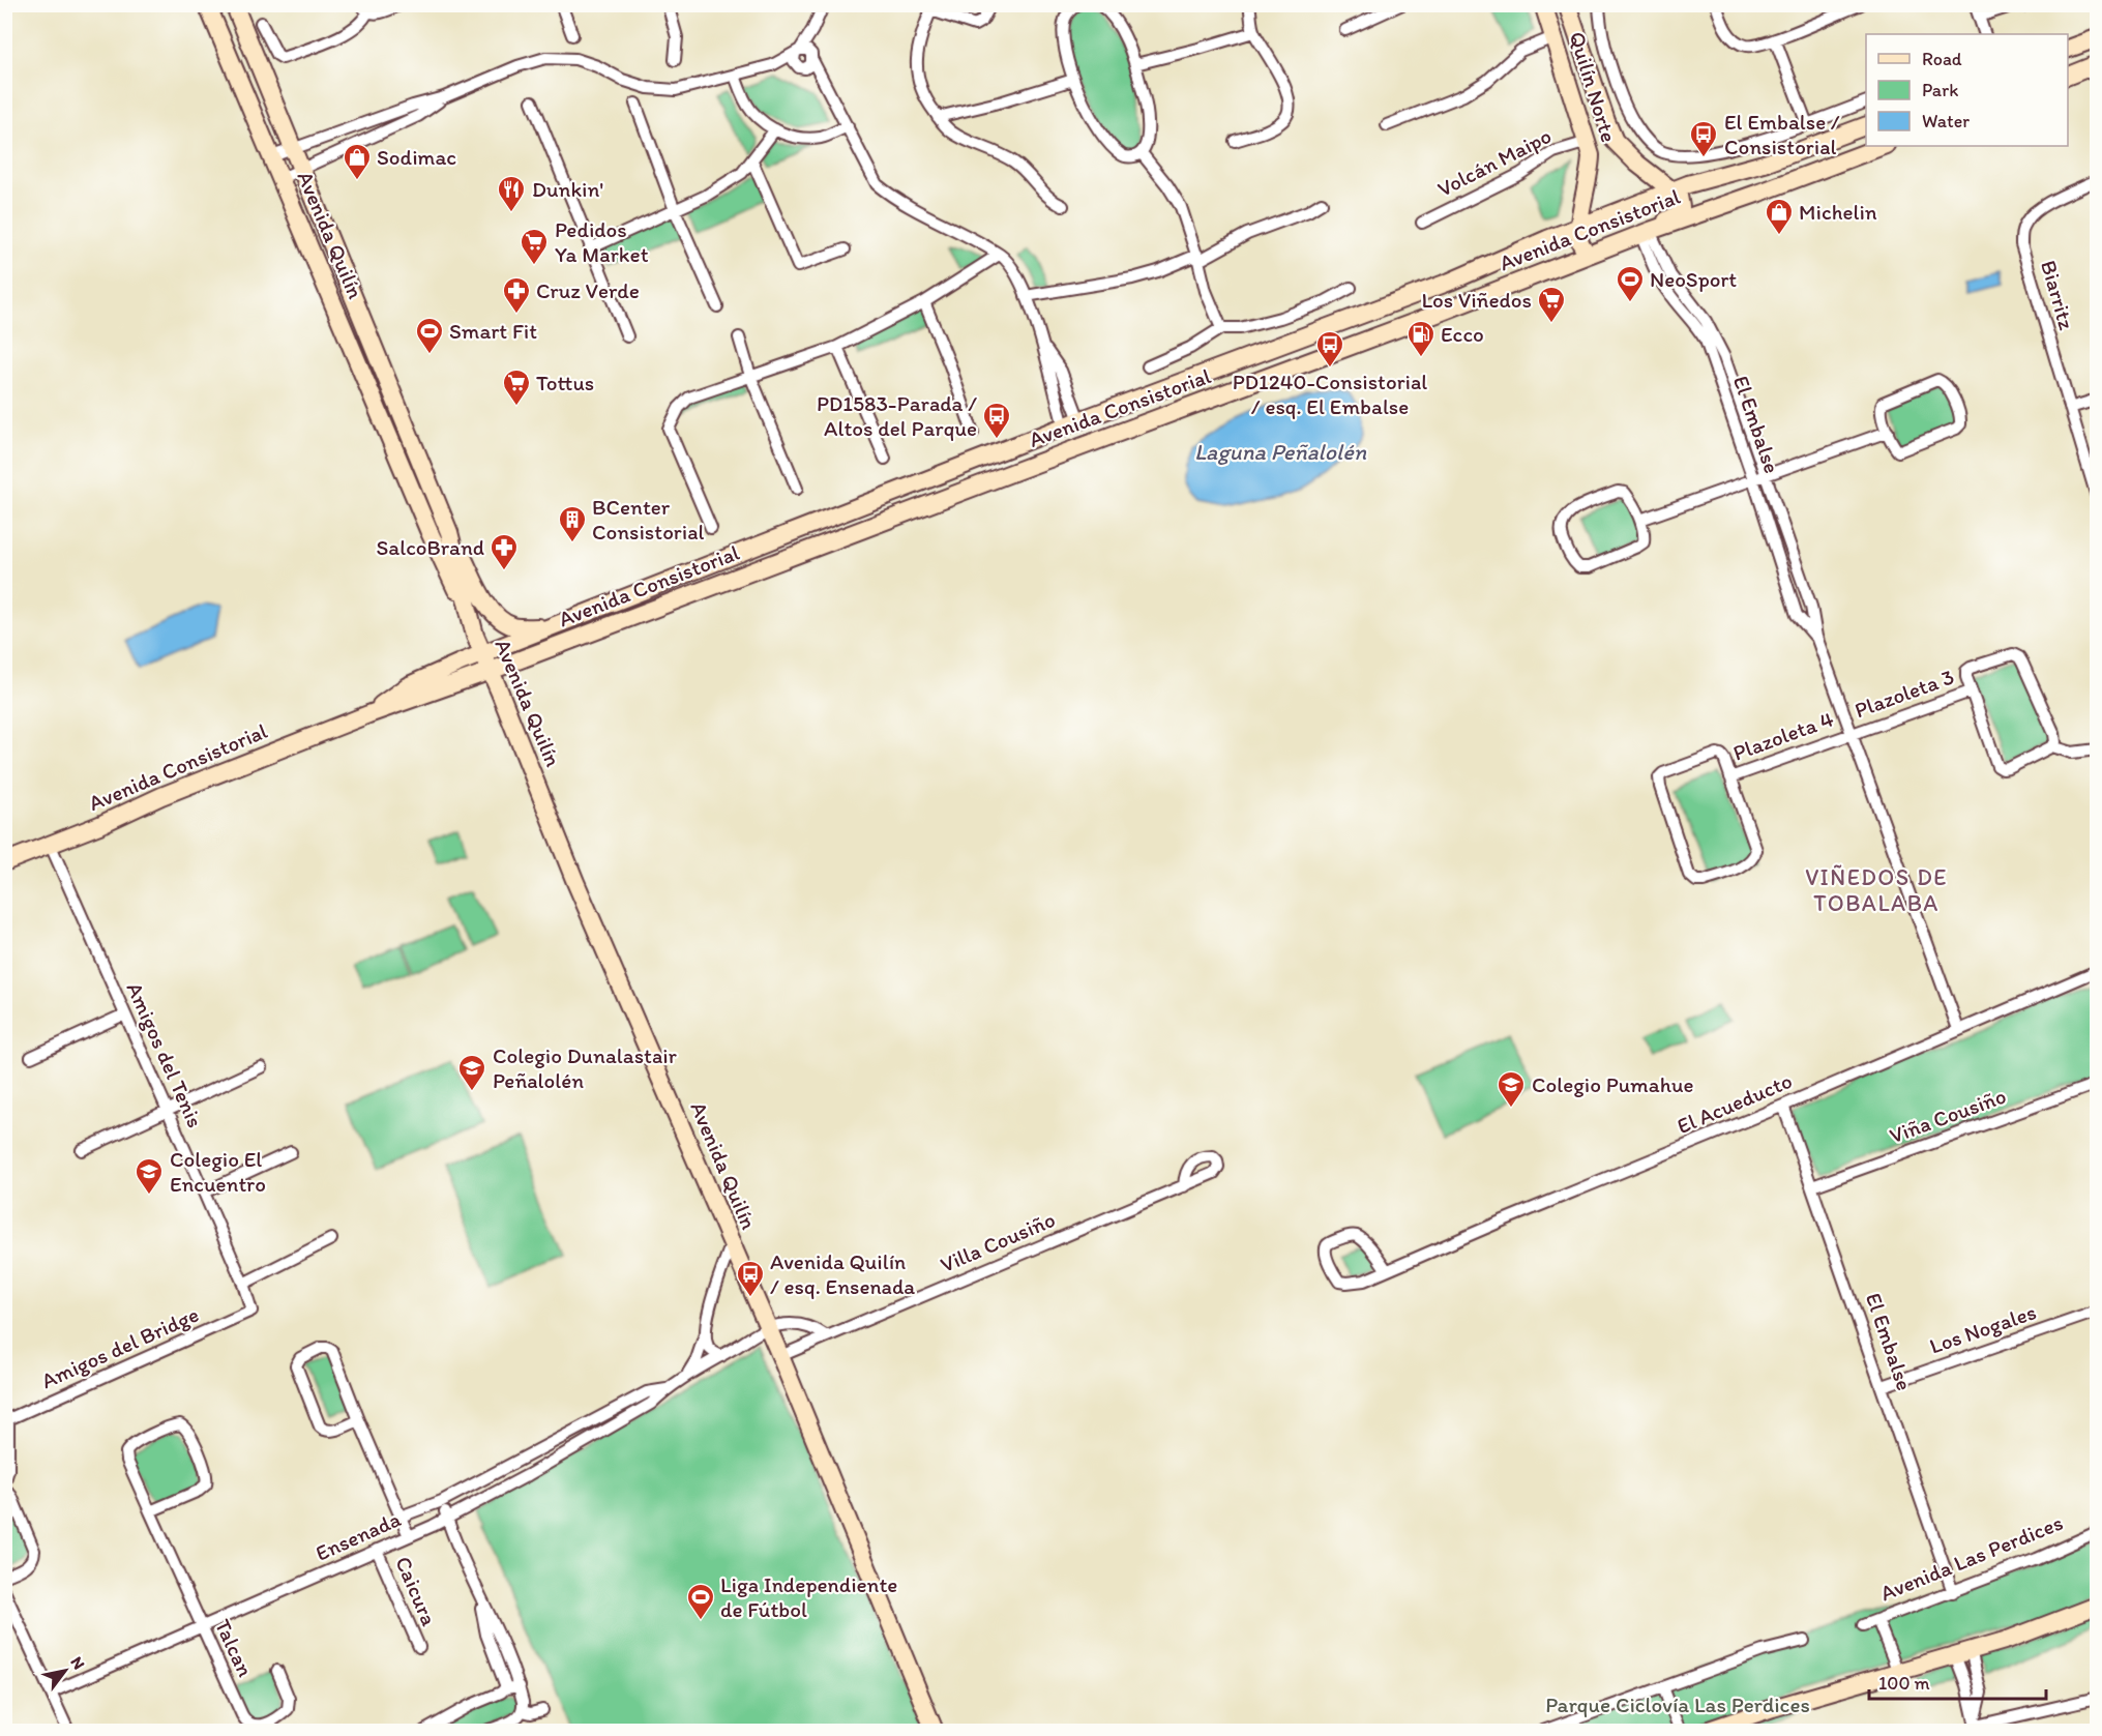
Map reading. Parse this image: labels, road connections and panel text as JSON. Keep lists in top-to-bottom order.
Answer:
{
  "streets": {
    "main road": ["Quilín Norte", "Avenida Consistorial", "Avenida Quilín"],
    "street": [
      "Volcán Maipo",
      "Biarritz",
      "El Embalse",
      "Plazoleta 3",
      "Plazoleta 4",
      "Amigos del Tenis",
      "El Acueducto",
      "Viña Cousiño",
      "Villa Cousiño",
      "Los Nogales",
      "Amigos del Bridge",
      "Ensenada",
      "Avenida Las Perdices",
      "Caicura",
      "Talcan"
    ]
  },
  "crossings": [
    ["Quilín Norte", "Volcán Maipo"],
    ["Quilín Norte", "Avenida Consistorial"],
    ["Avenida Consistorial", "Avenida Quilín"],
    ["Avenida Consistorial", "El Embalse"],
    ["Avenida Consistorial", "Amigos del Tenis"],
    ["Avenida Quilín", "Villa Cousiño"],
    ["Avenida Quilín", "Ensenada"],
    ["El Embalse", "Plazoleta 3"],
    ["El Embalse", "Plazoleta 4"],
    ["El Embalse", "El Acueducto"],
    ["El Embalse", "Viña Cousiño"],
    ["El Embalse", "Los Nogales"],
    ["El Embalse", "Avenida Las Perdices"],
    ["Plazoleta 3", "Plazoleta 4"],
    ["Amigos del Tenis", "Amigos del Bridge"],
    ["Ensenada", "Caicura"],
    ["Ensenada", "Talcan"]
  ],
  "districts": ["VIÑEDOS DE TOBALABA"],
  "water": ["Laguna Peñalolén"],
  "parks": ["Parque Ciclovía Las Perdices"],
  "places": {
    "bus stop": [
      "El Embalse / Consistorial",
      "PD1240-Consistorial / esq. El Embalse",
      "PD1583-Parada / Altos del Parque",
      "Avenida Quilín / esq. Ensenada"
    ],
    "shop": ["Sodimac", "Michelin"],
    "restaurant": ["Dunkin'"],
    "supermarket": ["Pedidos Ya Market", "Los Viñedos", "Tottus"],
    "sports": ["NeoSport", "Smart Fit", "Liga Independiente de Fútbol"],
    "pharmacy": ["Cruz Verde", "SalcoBrand"],
    "fuel station": ["Ecco"],
    "building": ["BCenter Consistorial"],
    "school or university": ["Colegio Dunalastair Peñalolén", "Colegio Pumahue", "Colegio El Encuentro"]
  },
  "legend": ["Road", "Park", "Water"],
  "scale_bar": "100 m",
  "north": "top right"
}
